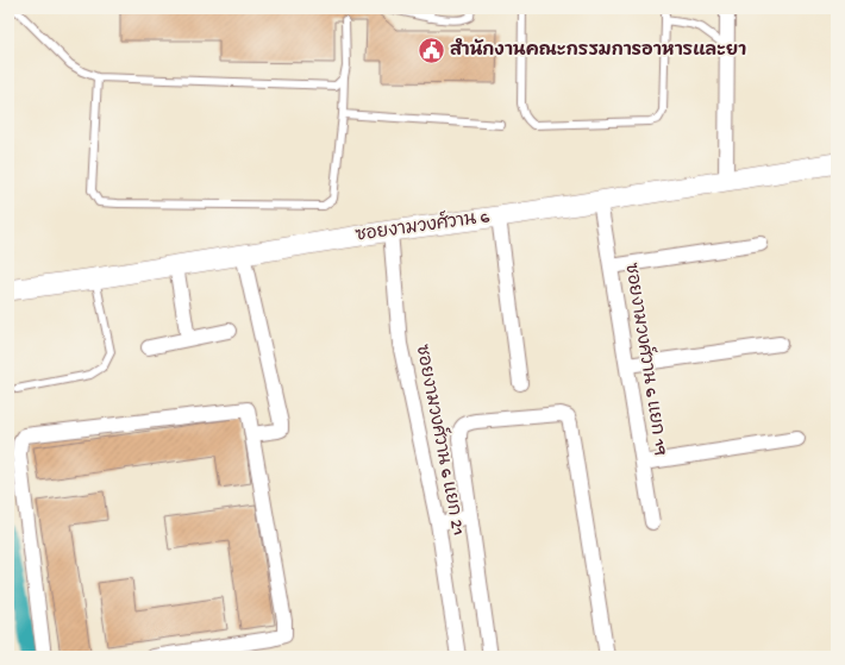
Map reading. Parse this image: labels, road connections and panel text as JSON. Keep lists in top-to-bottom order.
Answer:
{
  "streets": {
    "street": ["ซอยงามวงศ์วาน 6", "ซอยงามวงศ์วาน 6 แยก 19", "ซอยงามวงศ์วาน 6 แยก 21"]
  },
  "crossings": [
    ["ซอยงามวงศ์วาน 6", "ซอยงามวงศ์วาน 6 แยก 19"],
    ["ซอยงามวงศ์วาน 6", "ซอยงามวงศ์วาน 6 แยก 21"]
  ],
  "places": {
    "public building": ["สำนักงานคณะกรรมการอาหารและยา"]
  }
}
